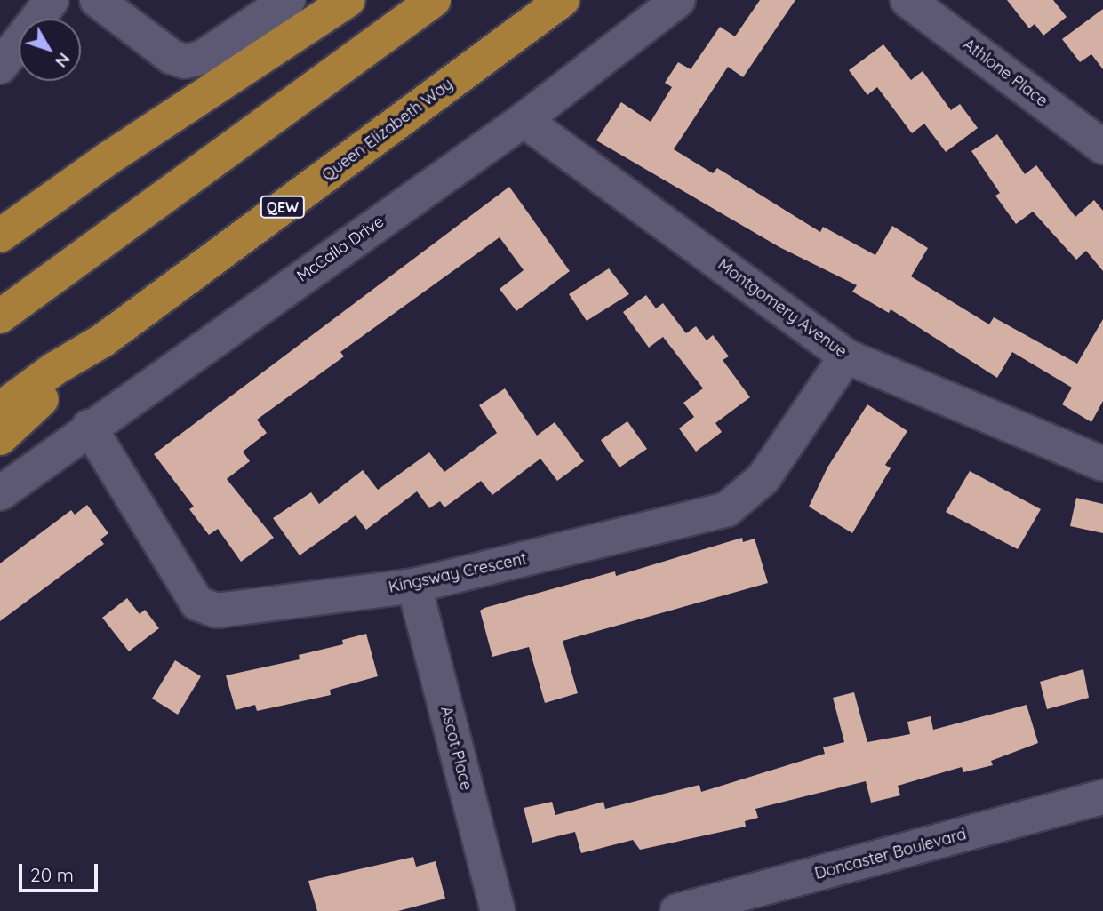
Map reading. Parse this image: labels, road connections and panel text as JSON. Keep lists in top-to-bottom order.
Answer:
{
  "streets": {
    "highway": ["Queen Elizabeth Way", "QEW"],
    "street": [
      "Athlone Place",
      "McCalla Drive",
      "Montgomery Avenue",
      "Kingsway Crescent",
      "Ascot Place",
      "Doncaster Boulevard"
    ]
  },
  "crossings": [
    ["McCalla Drive", "Montgomery Avenue"],
    ["McCalla Drive", "Kingsway Crescent"],
    ["Montgomery Avenue", "Kingsway Crescent"],
    ["Kingsway Crescent", "Ascot Place"]
  ],
  "scale_bar": "20 m",
  "north": "bottom right"
}
